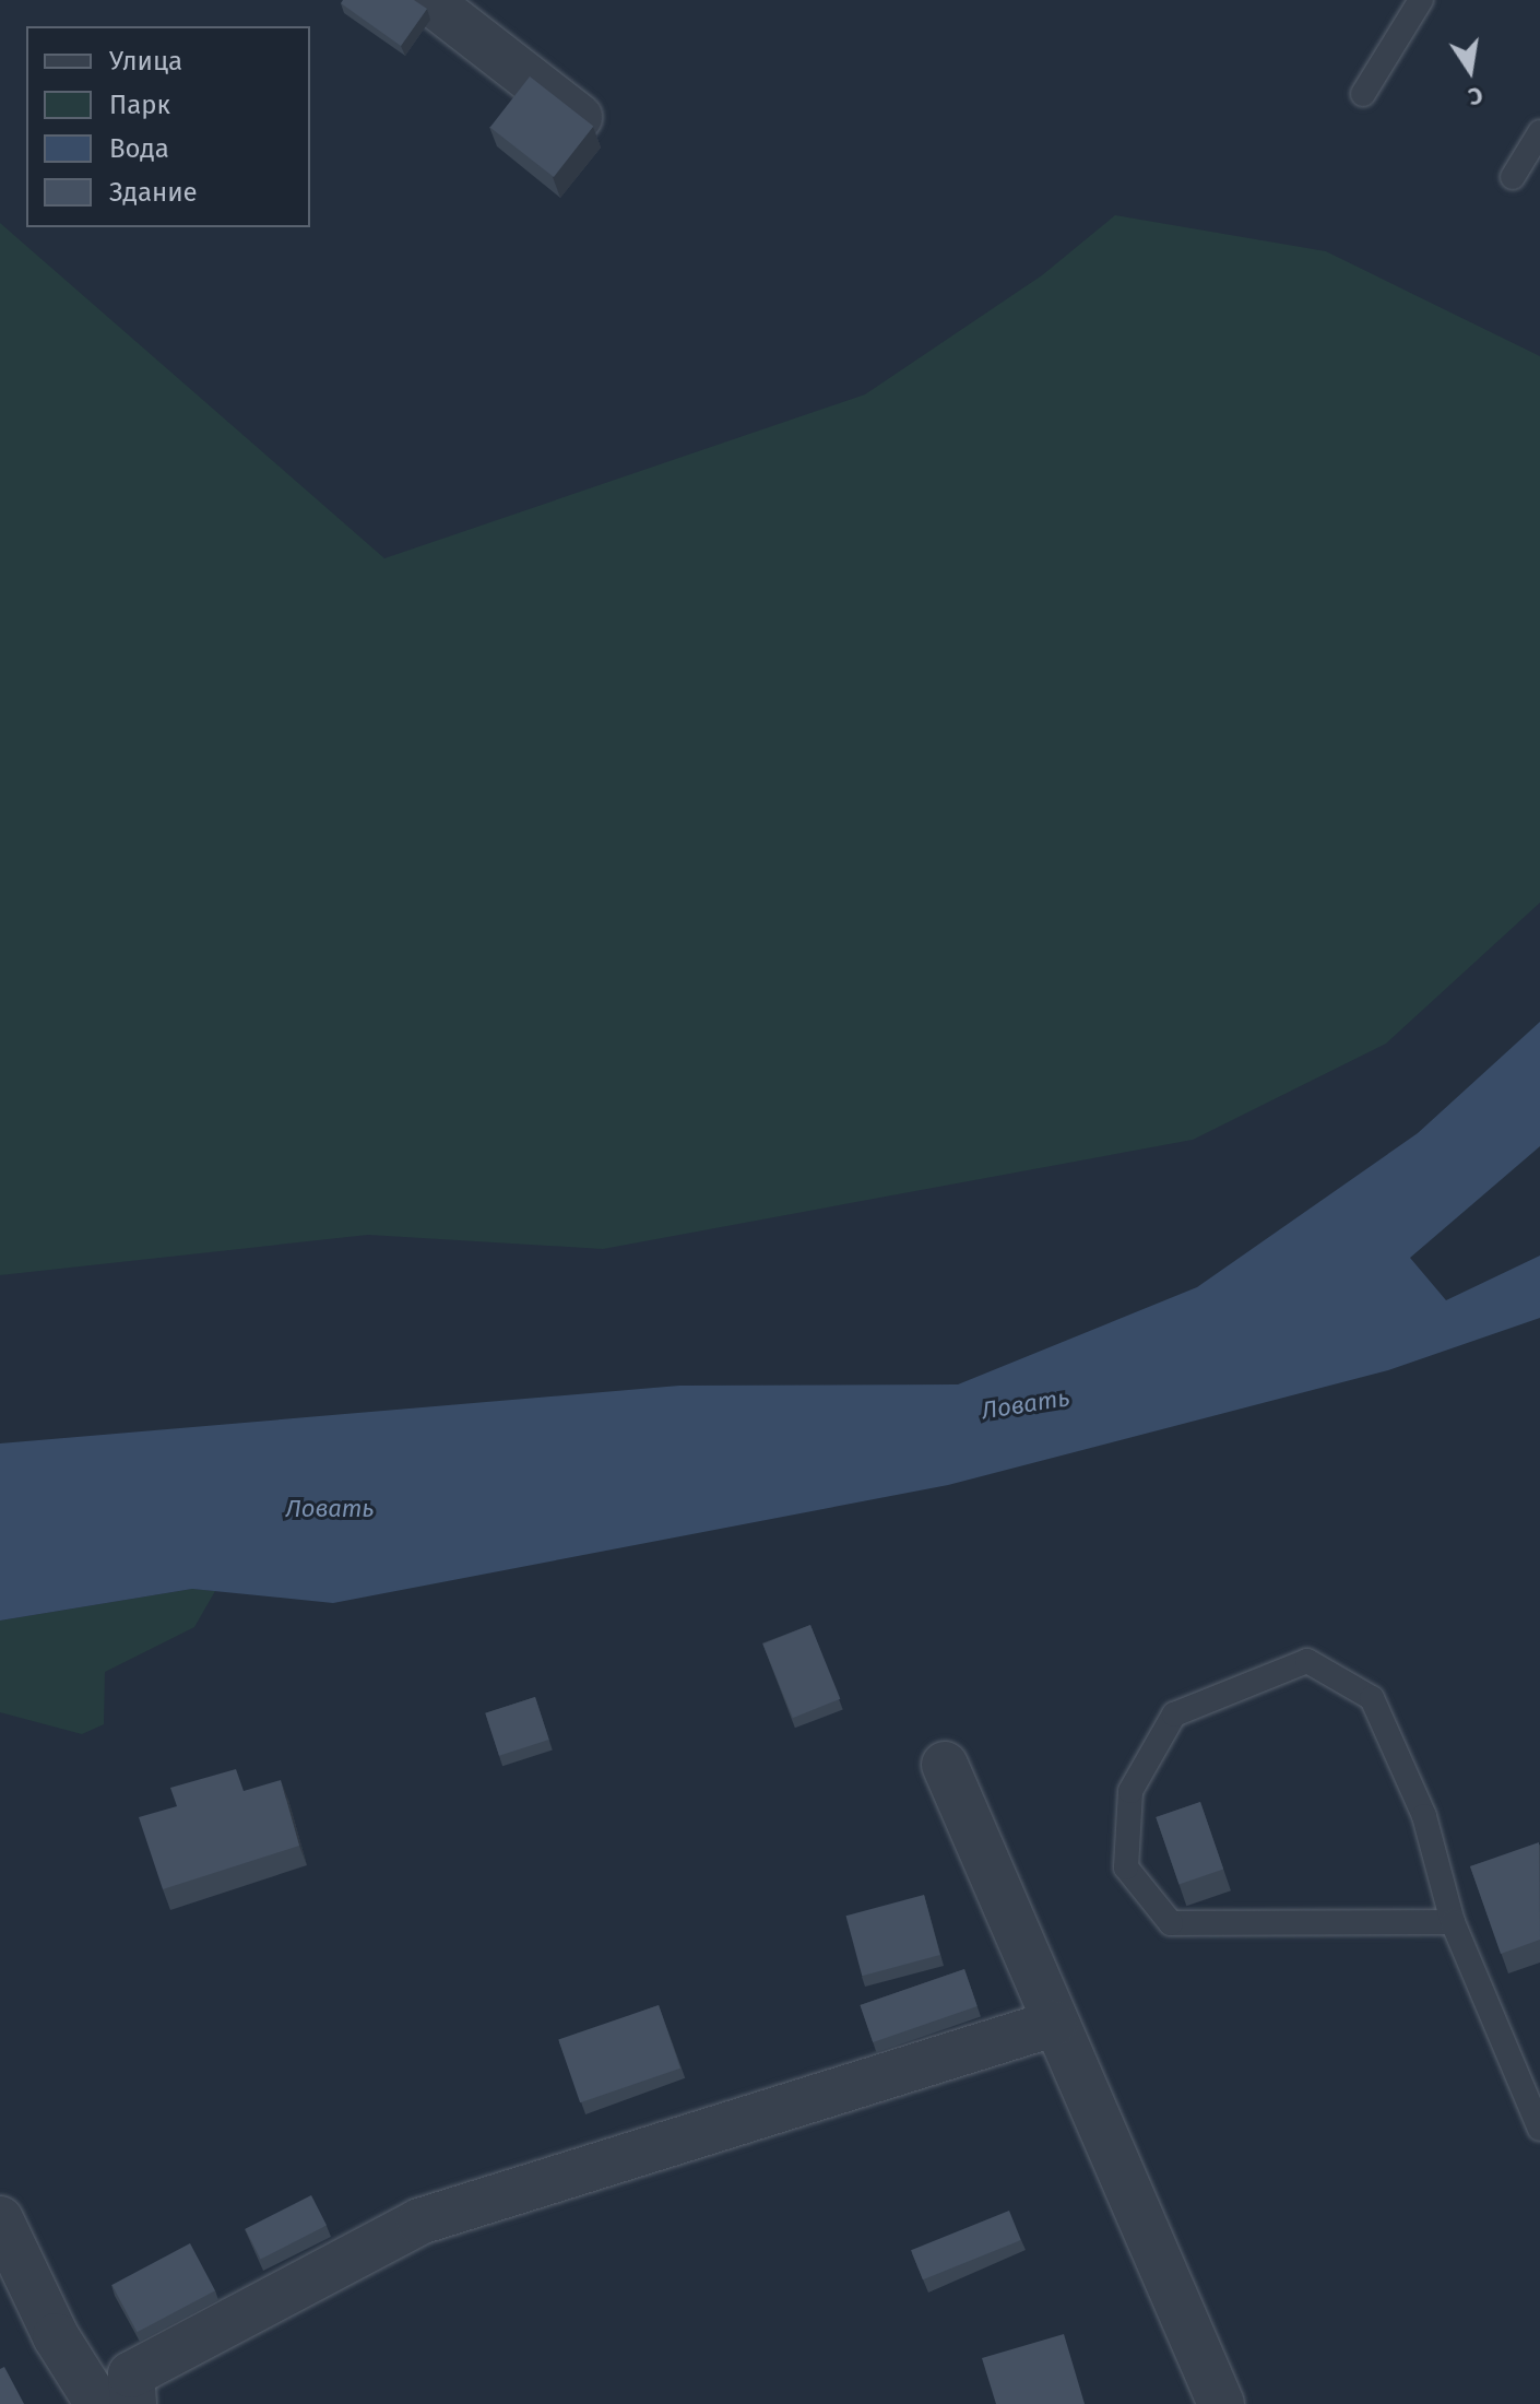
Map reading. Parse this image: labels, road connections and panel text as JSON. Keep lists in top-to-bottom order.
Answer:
{
  "water": ["Ловать"],
  "legend": [
    "Улица",
    "Парк",
    "Вода",
    "Здание"
  ],
  "north": "bottom"
}
